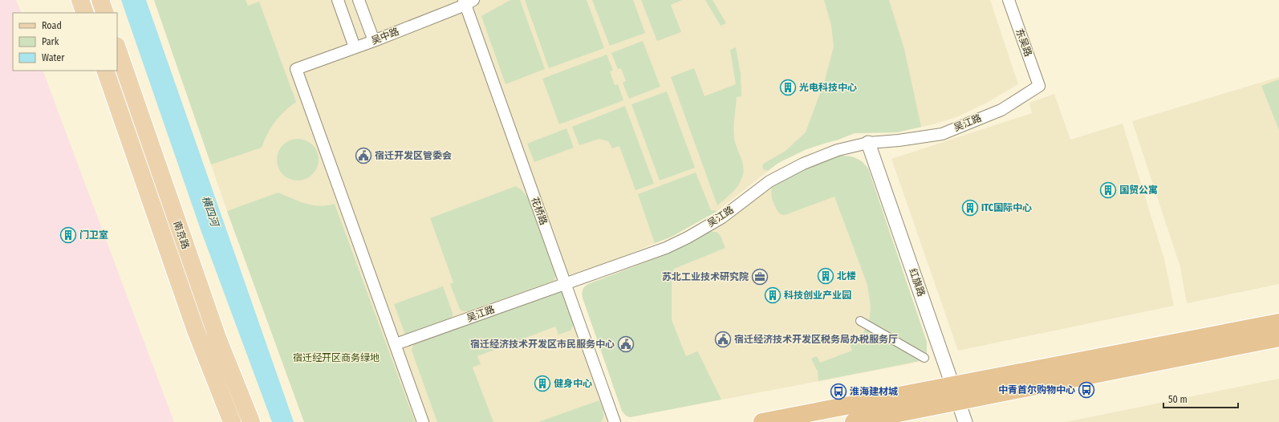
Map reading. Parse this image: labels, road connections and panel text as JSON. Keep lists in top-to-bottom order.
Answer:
{
  "streets": {
    "main road": ["南京路"],
    "street": [
      "吴中路",
      "东吴路",
      "吴江路",
      "花桥路",
      "红旗路"
    ]
  },
  "crossings": [
    ["吴中路", "吴江路"],
    ["吴中路", "花桥路"],
    ["东吴路", "吴江路"],
    ["吴江路", "花桥路"],
    ["吴江路", "红旗路"]
  ],
  "water": ["横四河"],
  "parks": ["宿迁经开区商务绿地"],
  "places": {
    "building": [
      "光电科技中心",
      "国贸公寓",
      "ITC国际中心",
      "门卫室",
      "北楼",
      "科技创业产业园",
      "健身中心"
    ],
    "public building": ["宿迁开发区管委会", "宿迁经济技术开发区税务局办税服务厅", "宿迁经济技术开发区市民服务中心"],
    "office": ["苏北工业技术研究院"],
    "bus stop": ["中青首尔购物中心", "淮海建材城"]
  },
  "legend": ["Road", "Park", "Water"],
  "scale_bar": "50 m"
}
